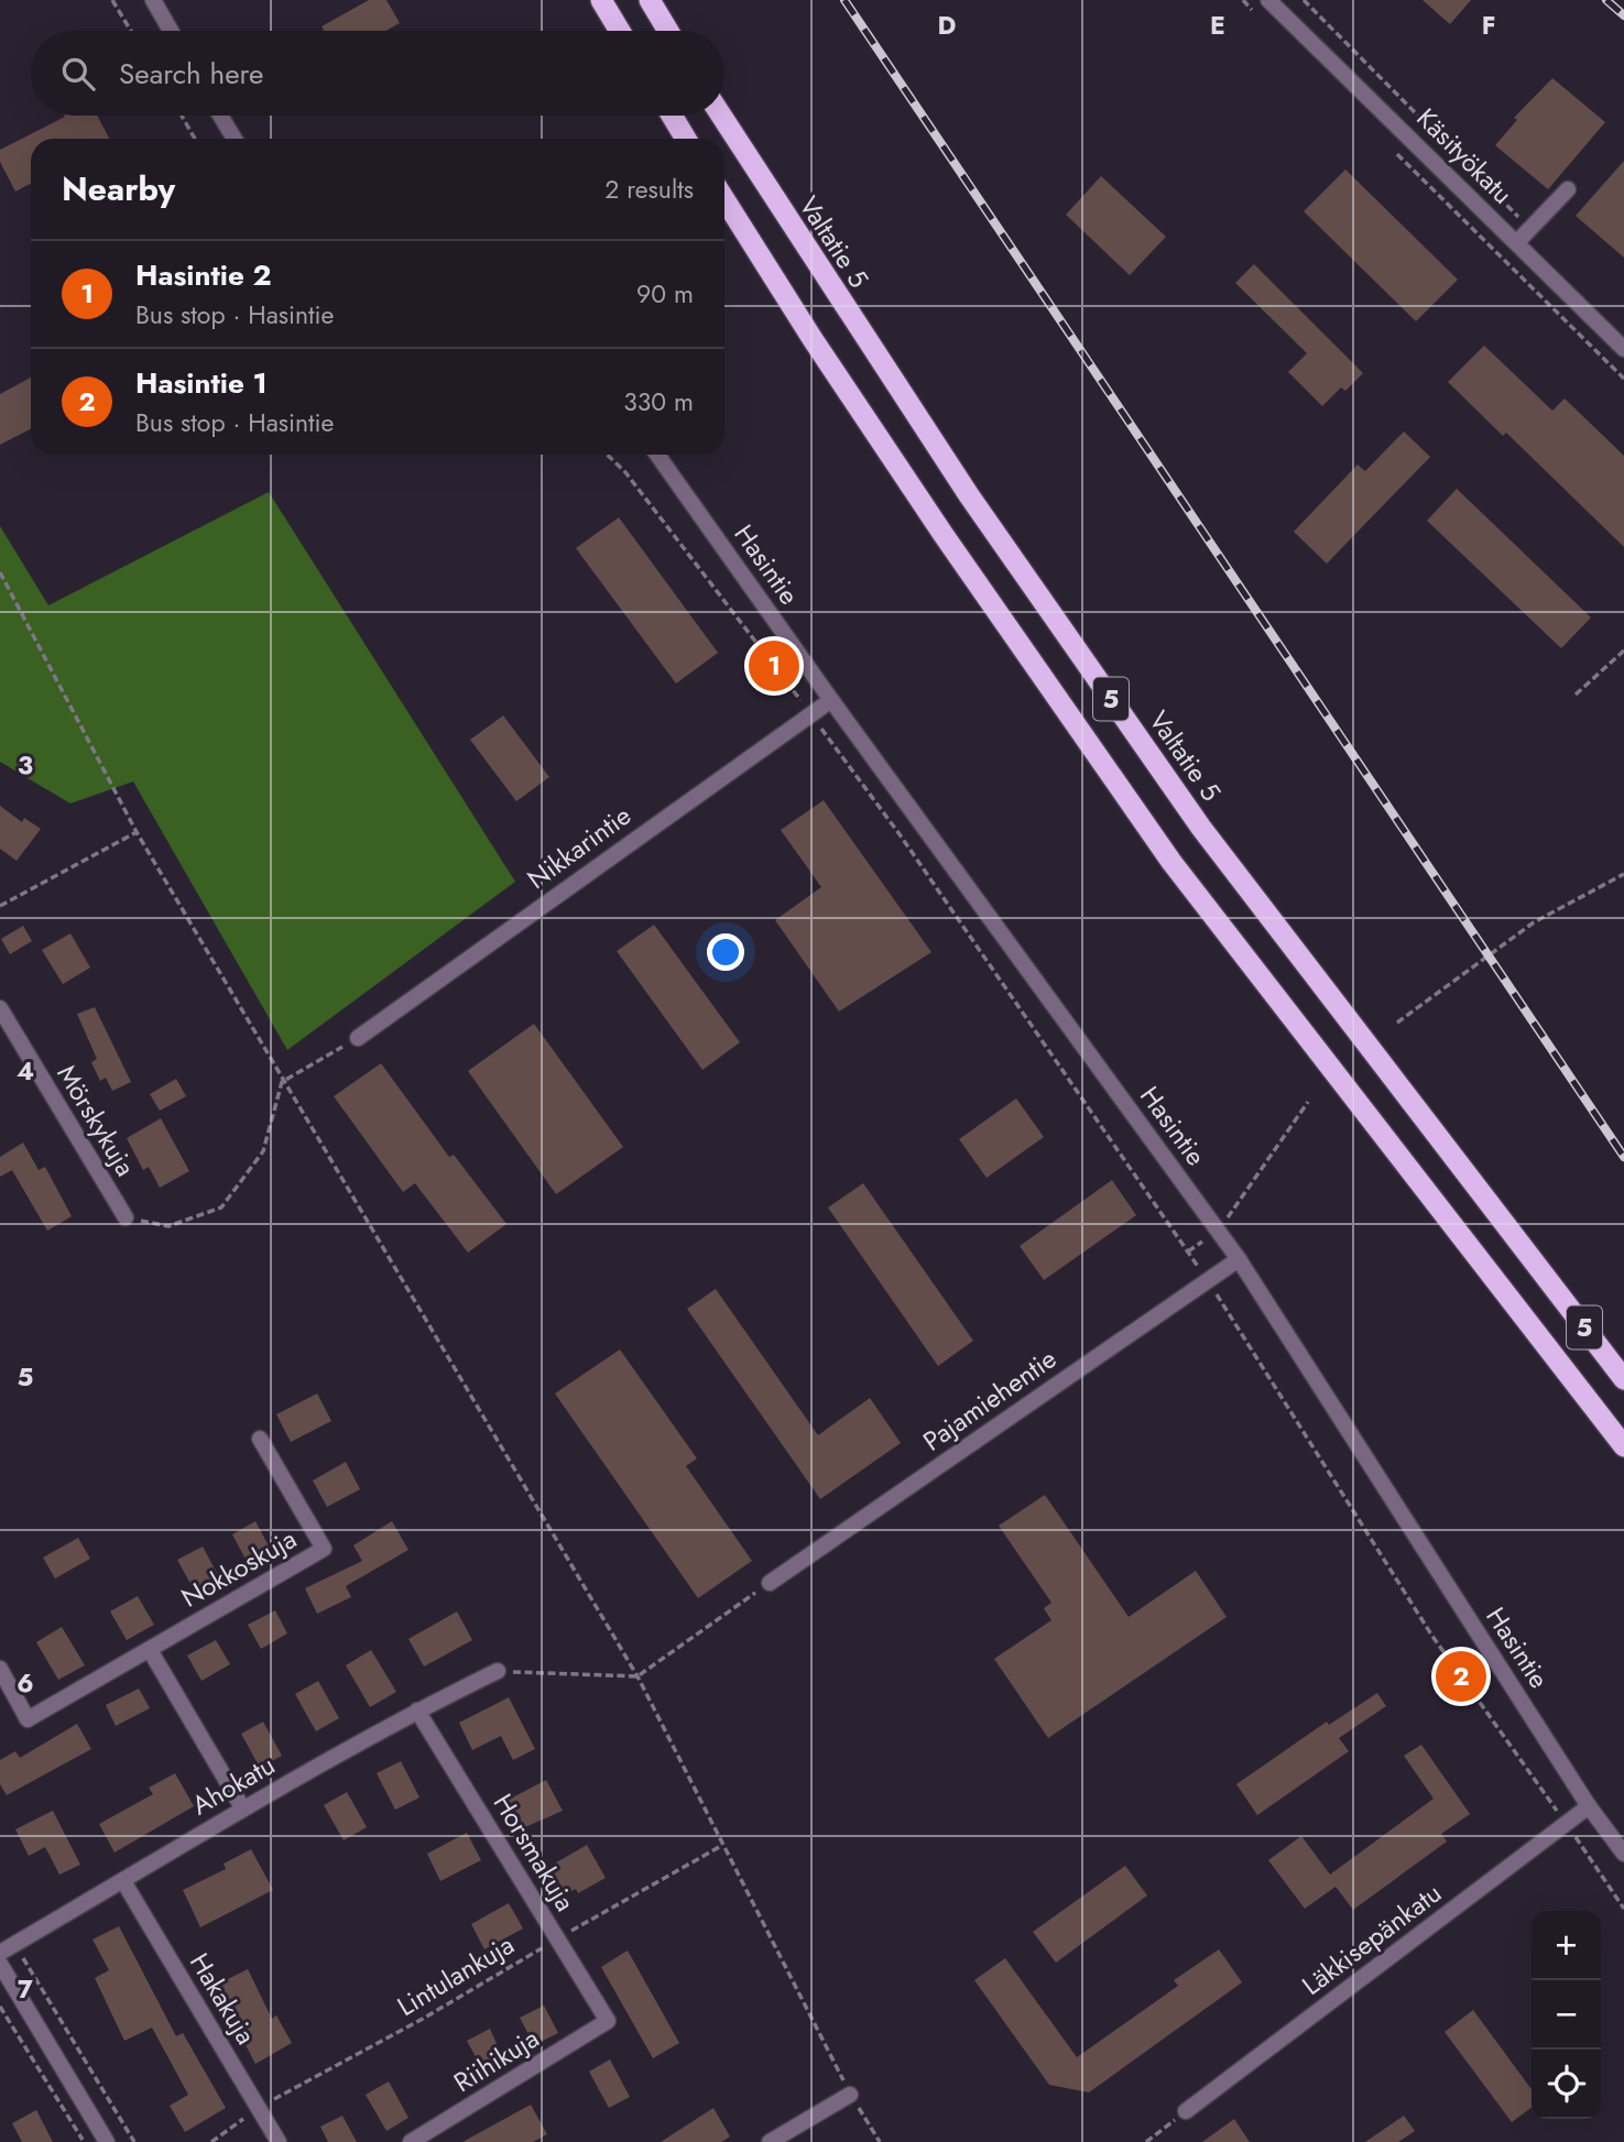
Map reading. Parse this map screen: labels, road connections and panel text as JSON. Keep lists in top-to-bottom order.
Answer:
{
  "streets": {
    "highway": ["Valtatie 5", "5"],
    "street": [
      "Käsityökatu",
      "Hasintie",
      "Nikkarintie",
      "Mörskykuja",
      "Pajamiehentie",
      "Nokkoskuja",
      "Ahokatu",
      "Horsmakuja",
      "Läkkisepänkatu",
      "Hakakuja",
      "Riihikuja"
    ],
    "path": ["Lintulankuja"]
  },
  "crossings": [
    ["Hasintie", "Nikkarintie"],
    ["Hasintie", "Pajamiehentie"],
    ["Hasintie", "Läkkisepänkatu"],
    ["Ahokatu", "Horsmakuja"],
    ["Ahokatu", "Hakakuja"],
    ["Horsmakuja", "Lintulankuja"],
    ["Horsmakuja", "Riihikuja"],
    ["Lintulankuja", "Hakakuja"]
  ],
  "page": {
    "search": "Search here",
    "heading": ["Nearby", "2 results"],
    "list": [
      {
        "mark": "1",
        "name": "Hasintie 2",
        "note": "Bus stop · Hasintie",
        "value": "90 m"
      },
      {
        "mark": "2",
        "name": "Hasintie 1",
        "note": "Bus stop · Hasintie",
        "value": "330 m"
      }
    ],
    "pins": ["1", "2"],
    "map_buttons": ["+", "−"]
  },
  "grid": {
    "columns": ["D", "E", "F"],
    "rows": [
      "3",
      "4",
      "5",
      "6",
      "7"
    ]
  }
}
